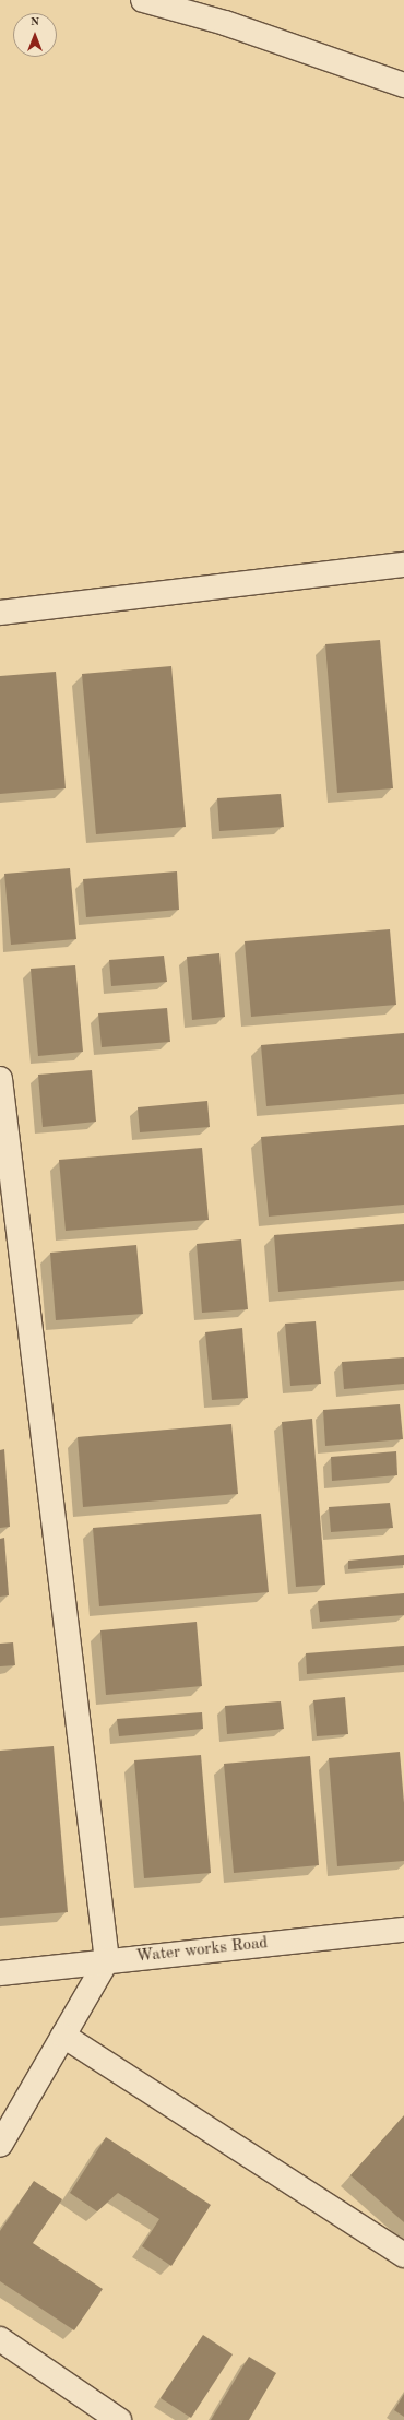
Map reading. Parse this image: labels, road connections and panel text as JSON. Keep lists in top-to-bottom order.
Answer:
{
  "streets": {
    "street": ["Water works Road"]
  },
  "north": "top"
}
